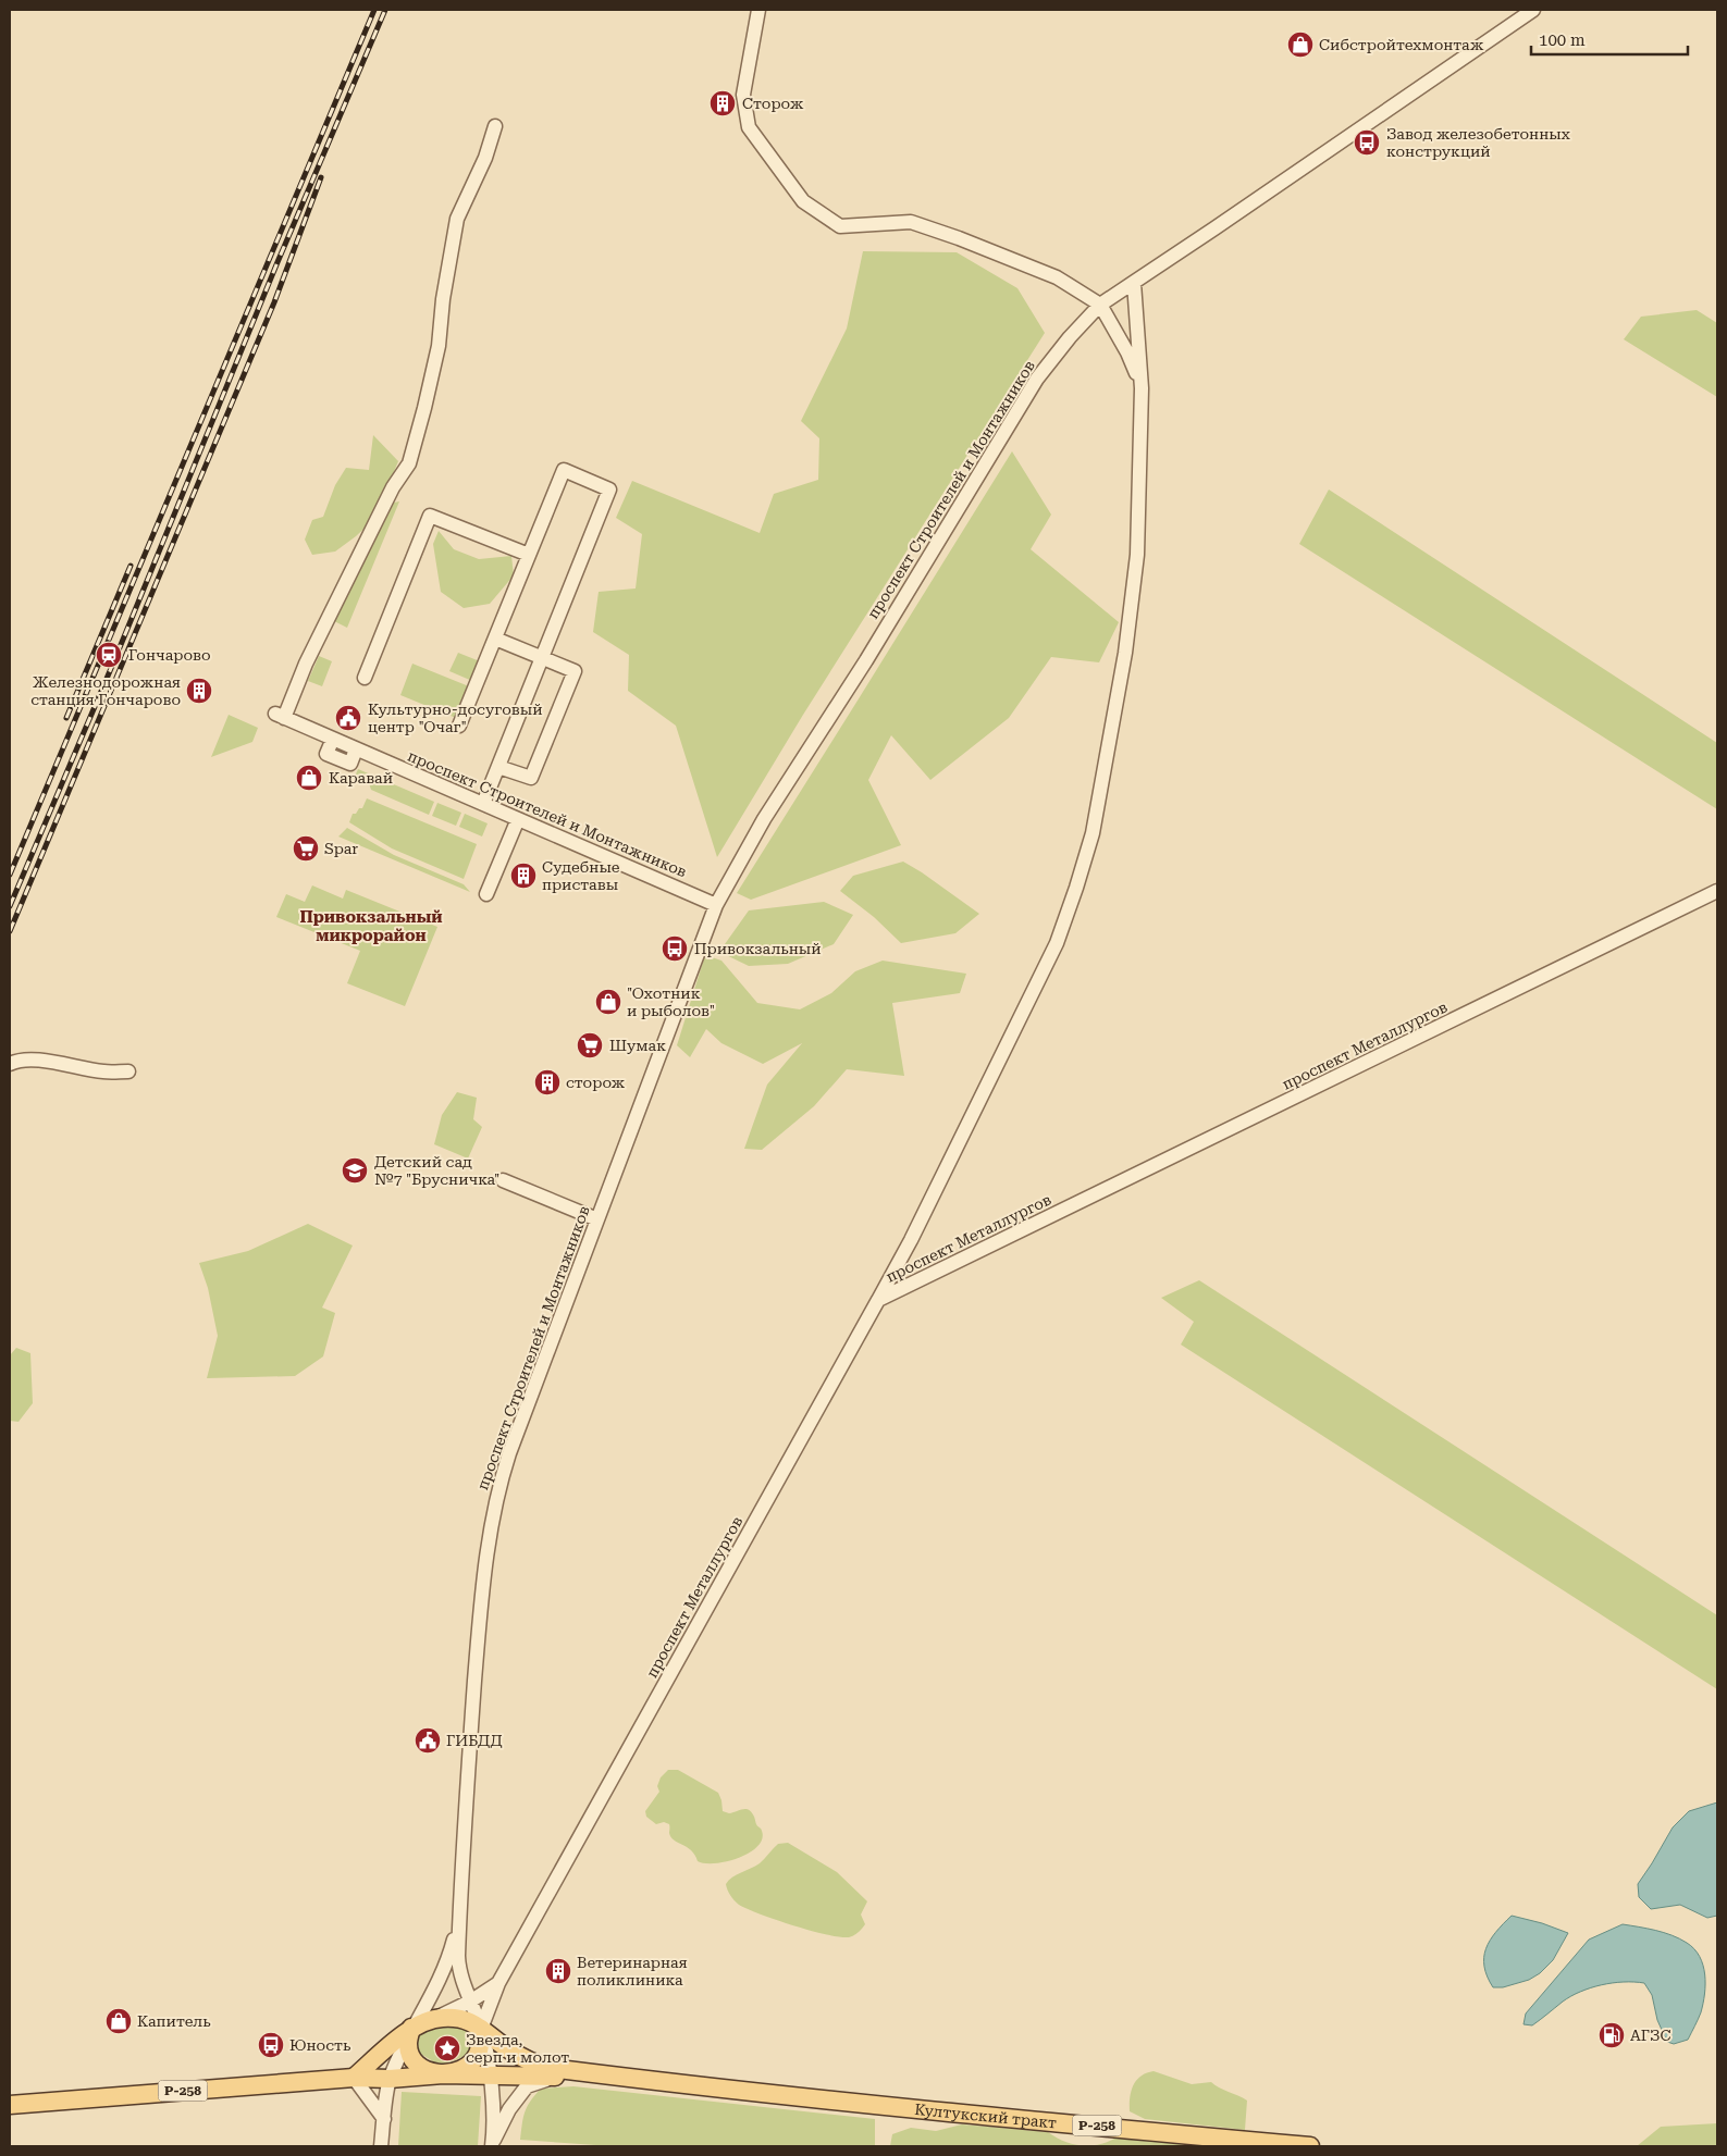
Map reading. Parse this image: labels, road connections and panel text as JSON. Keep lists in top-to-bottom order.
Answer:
{
  "streets": {
    "main road": ["Р-258", "Култукский тракт"],
    "street": ["проспект Строителей и Монтажников", "проспект Металлургов"]
  },
  "crossings": [
    ["проспект Строителей и Монтажников", "проспект Металлургов"],
    ["проспект Строителей и Монтажников", "Р-258"],
    ["проспект Металлургов", "Р-258"],
    ["Р-258", "Култукский тракт"]
  ],
  "districts": ["Привокзальный микрорайон"],
  "places": {
    "shop": [
      "Сибстройтехмонтаж",
      "Каравай",
      "\"Охотник и рыболов\"",
      "Капитель"
    ],
    "building": [
      "Сторож",
      "Железнодорожная станция Гончарово",
      "Судебные приставы",
      "сторож",
      "Ветеринарная поликлиника"
    ],
    "bus stop": ["Завод железобетонных конструкций", "Привокзальный", "Юность"],
    "station": ["Гончарово"],
    "public building": ["Культурно-досуговый центр \"Очаг\"", "ГИБДД"],
    "supermarket": ["Spar", "Шумак"],
    "school or university": ["Детский сад №7 \"Брусничка\""],
    "fuel station": ["АГЗС"],
    "place": ["Звезда, серп и молот"]
  },
  "scale_bar": "100 m"
}
